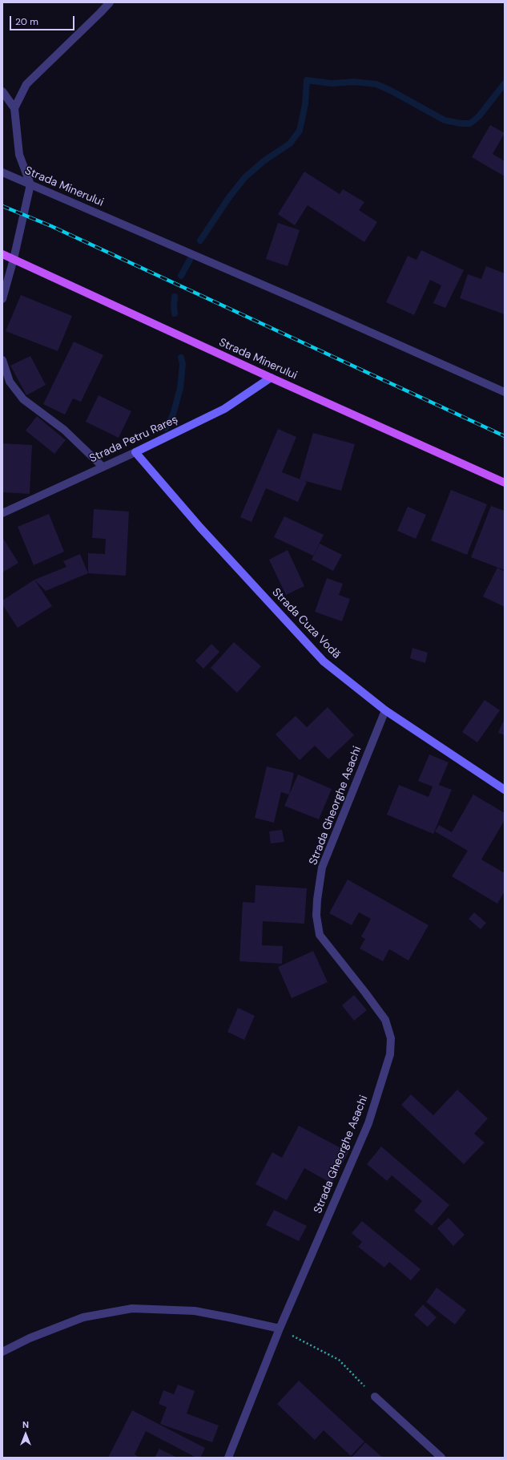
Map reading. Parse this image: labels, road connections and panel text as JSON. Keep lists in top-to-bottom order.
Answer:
{
  "streets": {
    "main road": ["Strada Minerului"],
    "street": ["Strada Petru Rareș", "Strada Cuza Vodă", "Strada Gheorghe Asachi"]
  },
  "crossings": [
    ["Strada Minerului", "Strada Petru Rareș"],
    ["Strada Petru Rareș", "Strada Cuza Vodă"],
    ["Strada Cuza Vodă", "Strada Gheorghe Asachi"]
  ],
  "scale_bar": "20 m",
  "north": "top"
}
